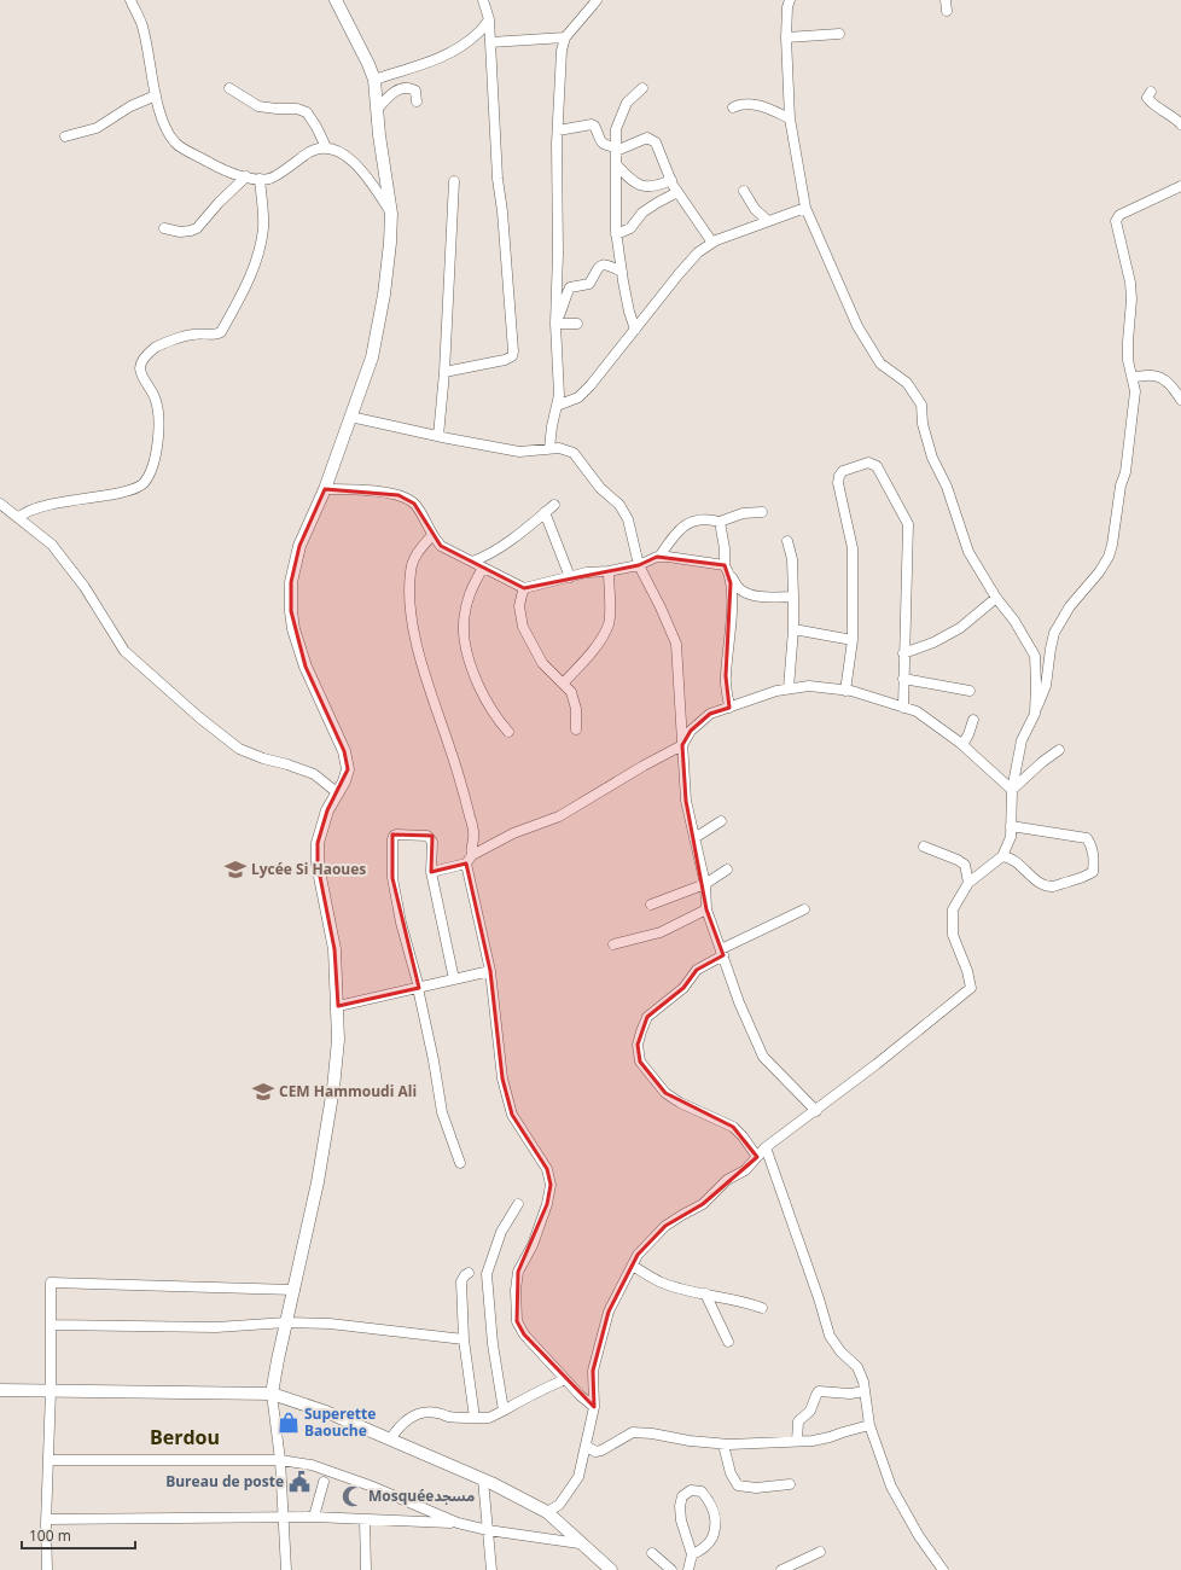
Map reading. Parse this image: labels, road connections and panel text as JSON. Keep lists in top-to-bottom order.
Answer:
{
  "districts": ["Berdou"],
  "places": {
    "school or university": ["Lycée Si Haoues", "CEM Hammoudi Ali"],
    "shop": ["Superette Baouche"],
    "public building": ["Bureau de poste"],
    "mosque": ["Mosquéeمسجد"]
  },
  "scale_bar": "100 m"
}
